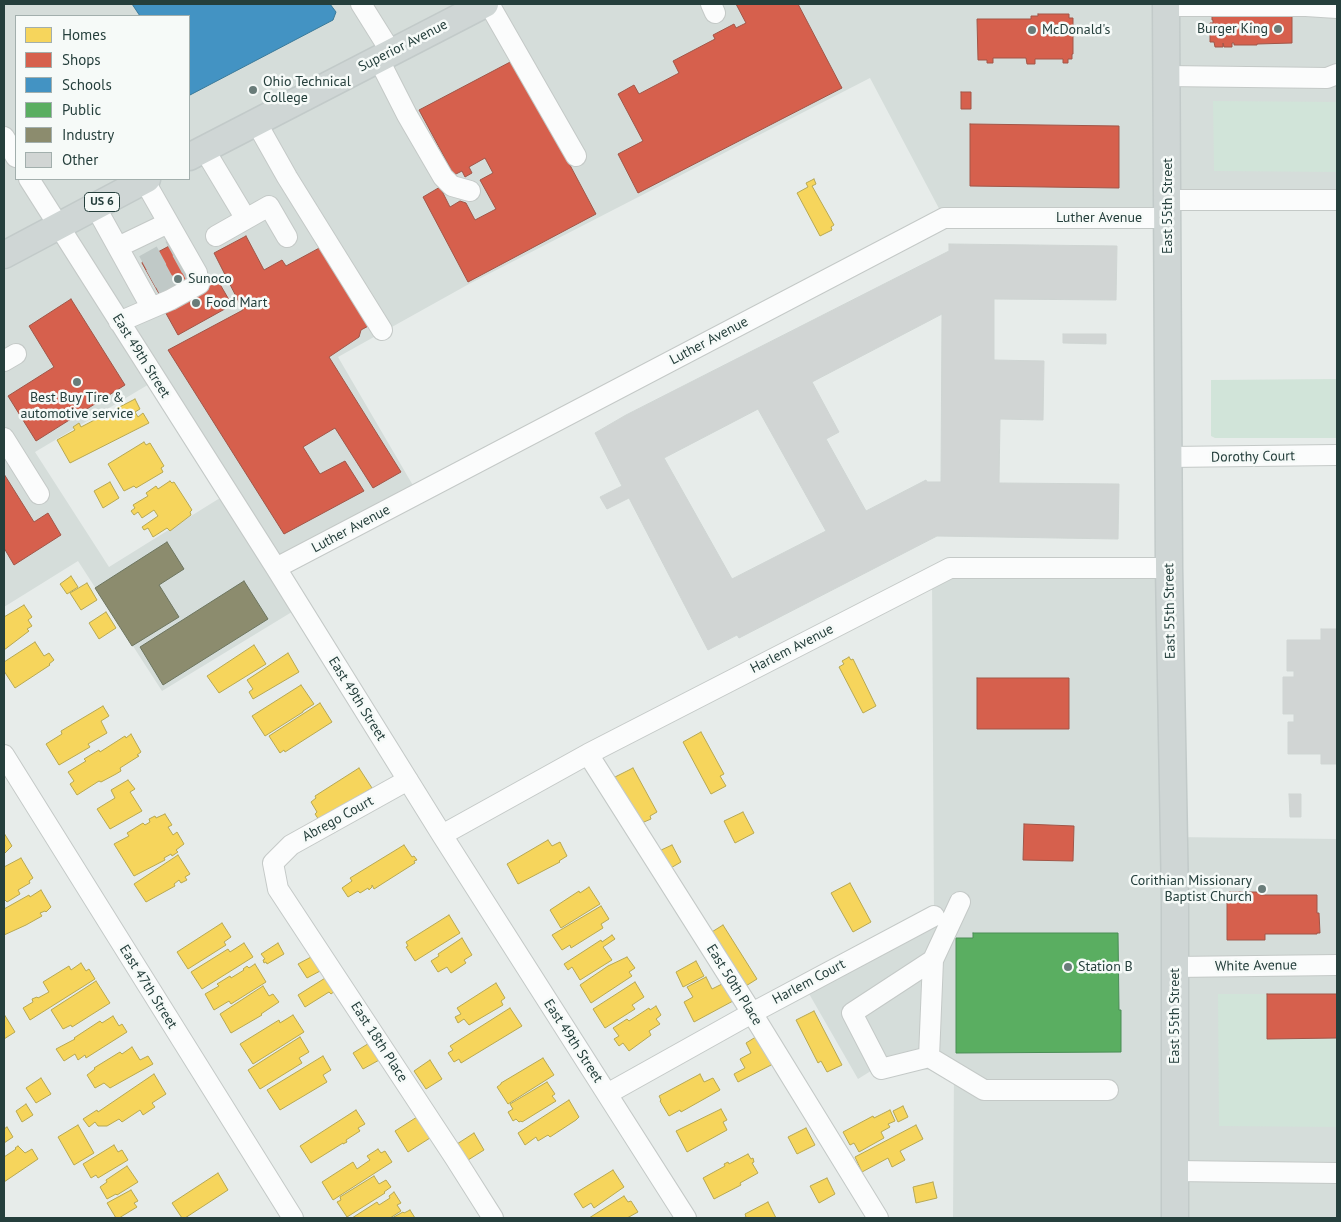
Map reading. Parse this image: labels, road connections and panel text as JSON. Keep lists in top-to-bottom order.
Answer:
{
  "streets": {
    "main road": ["Superior Avenue", "US 6", "East 55th Street"],
    "street": [
      "Luther Avenue",
      "East 49th Street",
      "Dorothy Court",
      "Harlem Avenue",
      "Abrego Court",
      "White Avenue",
      "Harlem Court",
      "East 50th Place",
      "East 47th Street",
      "East 18th Place"
    ]
  },
  "crossings": [
    ["US 6", "East 49th Street"],
    ["East 55th Street", "Luther Avenue"],
    ["East 55th Street", "Dorothy Court"],
    ["East 55th Street", "Harlem Avenue"],
    ["East 55th Street", "White Avenue"],
    ["Luther Avenue", "East 49th Street"],
    ["East 49th Street", "Harlem Avenue"],
    ["East 49th Street", "Abrego Court"],
    ["East 49th Street", "Harlem Court"],
    ["Harlem Avenue", "East 50th Place"],
    ["Abrego Court", "East 18th Place"],
    ["Harlem Court", "East 50th Place"]
  ],
  "places": [
    "Burger King",
    "McDonald's",
    "Ohio Technical College",
    "Sunoco",
    "Food Mart",
    "Best Buy Tire & automotive service",
    "Corithian Missionary Baptist Church",
    "Station B"
  ],
  "legend": [
    "Homes",
    "Shops",
    "Schools",
    "Public",
    "Industry",
    "Other"
  ]
}
